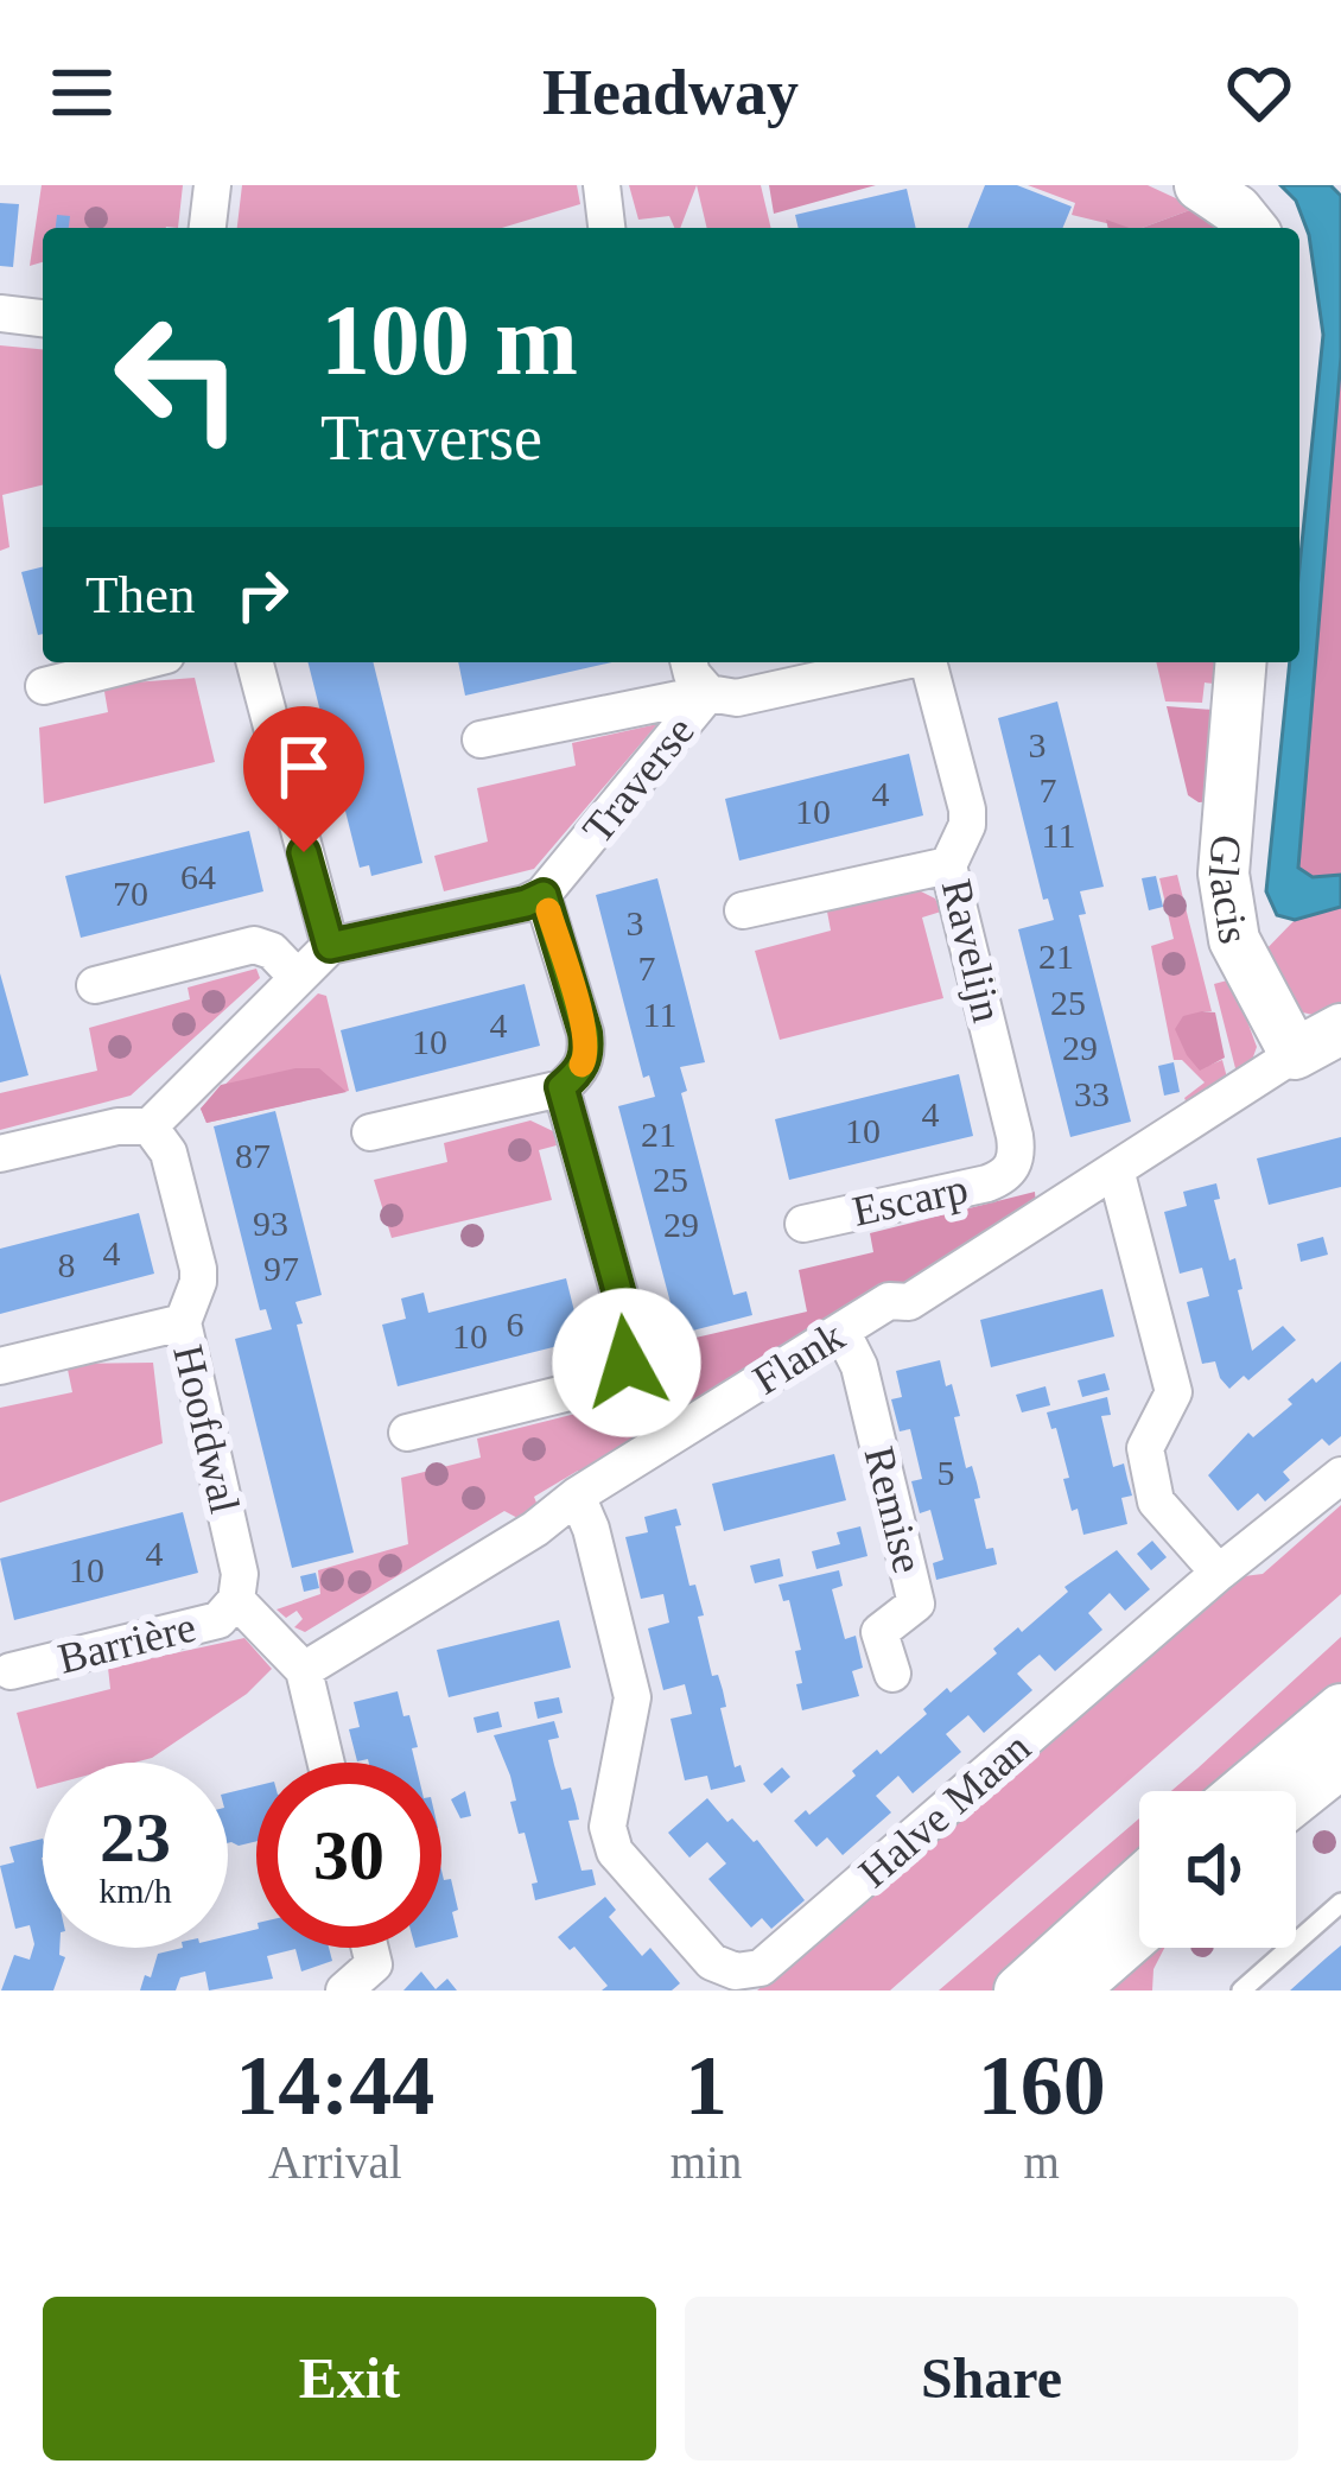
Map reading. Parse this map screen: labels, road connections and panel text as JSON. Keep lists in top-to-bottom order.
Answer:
{
  "streets": {
    "main road": ["Glacis"],
    "street": [
      "Traverse",
      "Ravelijn",
      "Escarp",
      "Flank",
      "Hoofdwal",
      "Remise",
      "Barrière",
      "Halve Maan"
    ]
  },
  "crossings": [
    ["Glacis", "Flank"],
    ["Ravelijn", "Escarp"],
    ["Flank", "Remise"],
    ["Flank", "Halve Maan"],
    ["Hoofdwal", "Barrière"]
  ],
  "house_numbers": [
    "3",
    "7",
    "4",
    "10",
    "11",
    "64",
    "70",
    "3",
    "21",
    "7",
    "25",
    "11",
    "4",
    "10",
    "29",
    "33",
    "4",
    "10",
    "21",
    "87",
    "25",
    "93",
    "29",
    "4",
    "8",
    "97",
    "6",
    "10",
    "5",
    "4",
    "10"
  ],
  "page": {
    "header": "Headway",
    "turn": ["100 m", "Traverse"],
    "then": "Then",
    "speed": "23 km/h",
    "limit": "30",
    "eta": [
      "14:44",
      "Arrival",
      "1",
      "min",
      "160",
      "m"
    ],
    "buttons": ["Exit", "Share"]
  }
}
